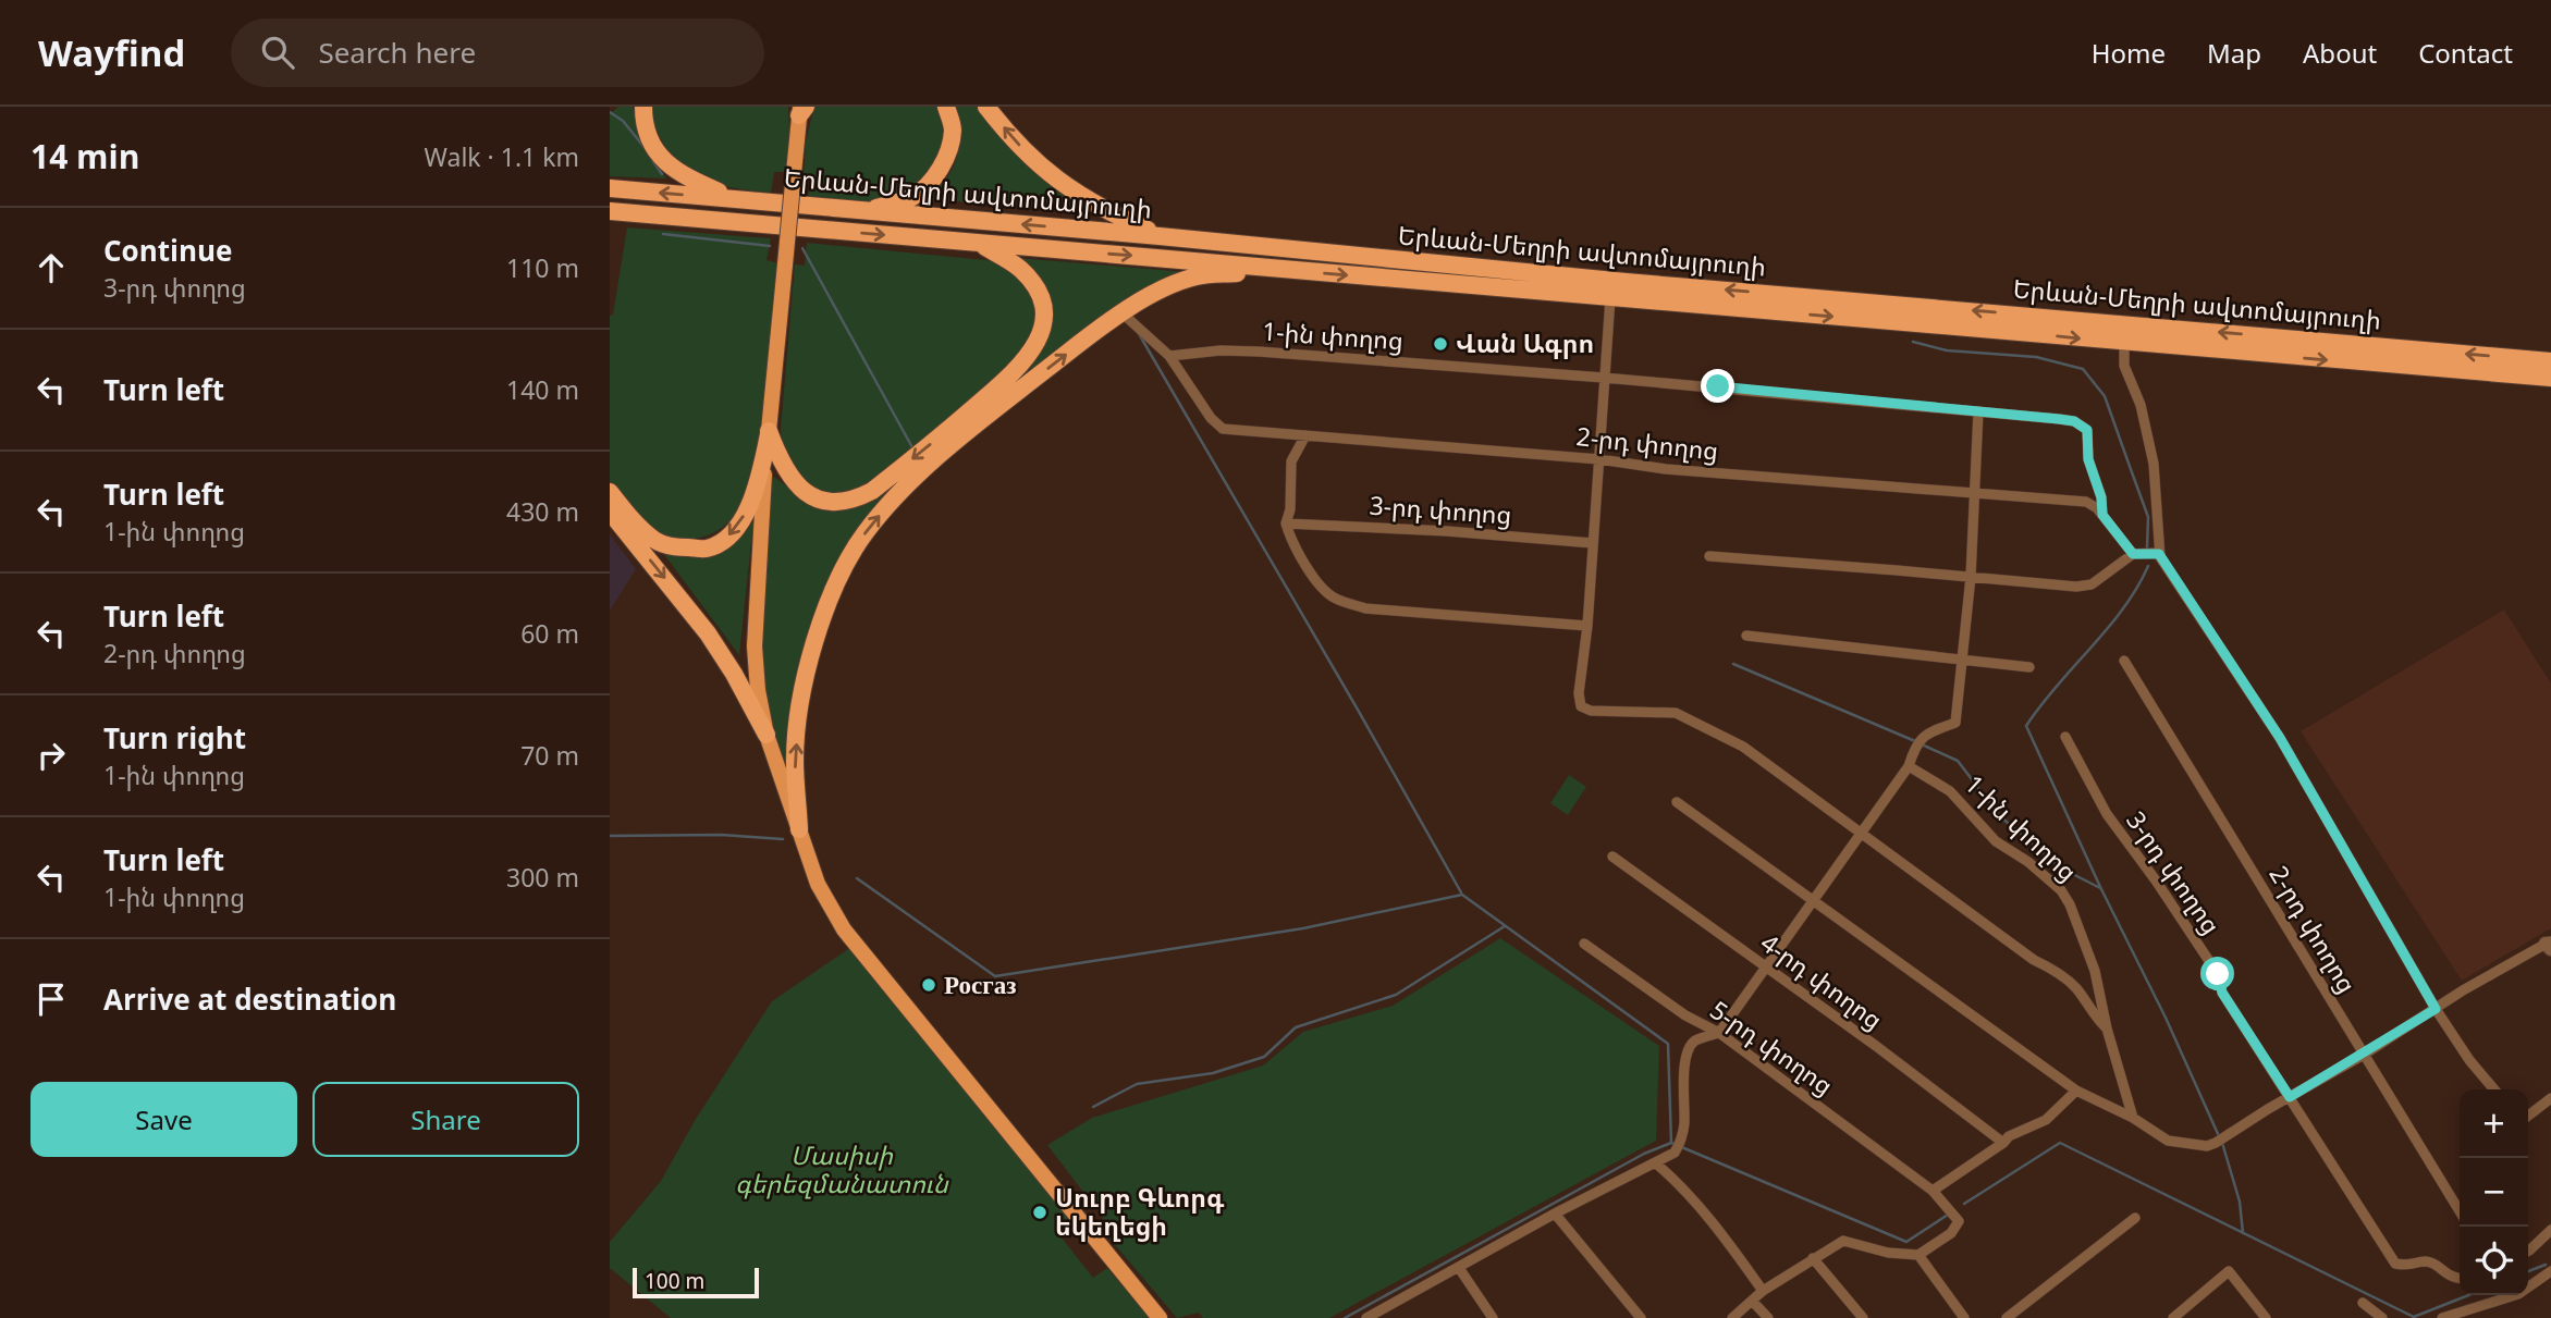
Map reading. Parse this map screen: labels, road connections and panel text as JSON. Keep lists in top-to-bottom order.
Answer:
{
  "streets": {
    "highway": ["Երևան-Մեղրի ավտոմայրուղի"],
    "street": [
      "1-ին փողոց",
      "2-րդ փողոց",
      "3-րդ փողոց",
      "4-րդ փողոց",
      "5-րդ փողոց"
    ]
  },
  "crossings": [
    ["1-ին փողոց", "2-րդ փողոց"]
  ],
  "parks": ["Մասիսի գերեզմանատուն"],
  "places": ["Վան Ագրո", "Росгаз", "Սուրբ Գևորգ եկեղեցի"],
  "scale_bar": "100 m",
  "page": {
    "header": "Wayfind",
    "search": "Search here",
    "nav": [
      "Home",
      "Map",
      "About",
      "Contact"
    ],
    "heading": ["14 min", "Walk · 1.1 km"],
    "list": [
      ["Continue", "3-րդ փողոց", "110 m"],
      ["Turn left", "140 m"],
      ["Turn left", "1-ին փողոց", "430 m"],
      ["Turn left", "2-րդ փողոց", "60 m"],
      ["Turn right", "1-ին փողոց", "70 m"],
      ["Turn left", "1-ին փողոց", "300 m"],
      "Arrive at destination"
    ],
    "buttons": ["Save", "Share"],
    "map_buttons": ["+", "−"],
    "scale": "100 m"
  }
}
